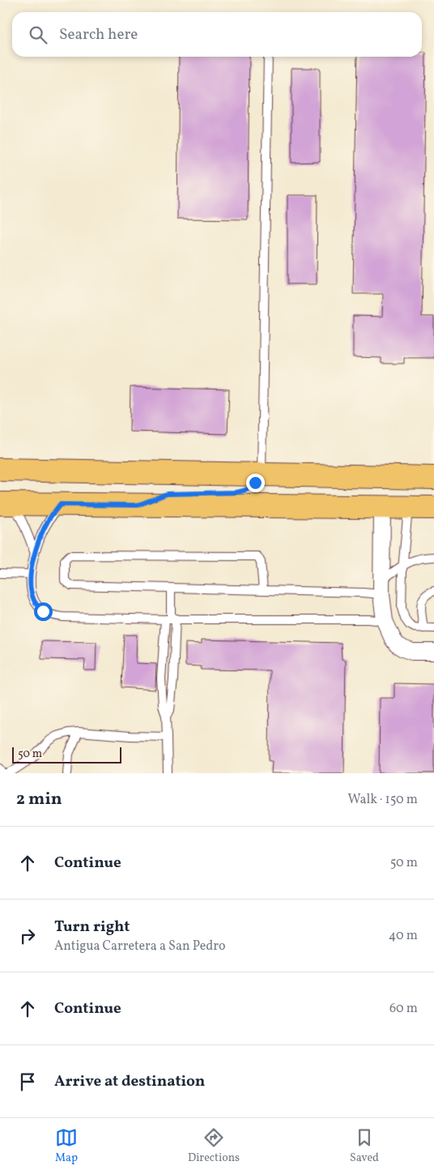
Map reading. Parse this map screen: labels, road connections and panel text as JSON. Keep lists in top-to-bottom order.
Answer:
{
  "scale_bar": "50 m",
  "page": {
    "search": "Search here",
    "scale": "50 m",
    "heading": ["2 min", "Walk · 150 m"],
    "list": [
      ["Continue", "50 m"],
      ["Turn right", "Antigua Carretera a San Pedro", "40 m"],
      ["Continue", "60 m"],
      "Arrive at destination"
    ],
    "nav": ["Map", "Directions", "Saved"]
  }
}
